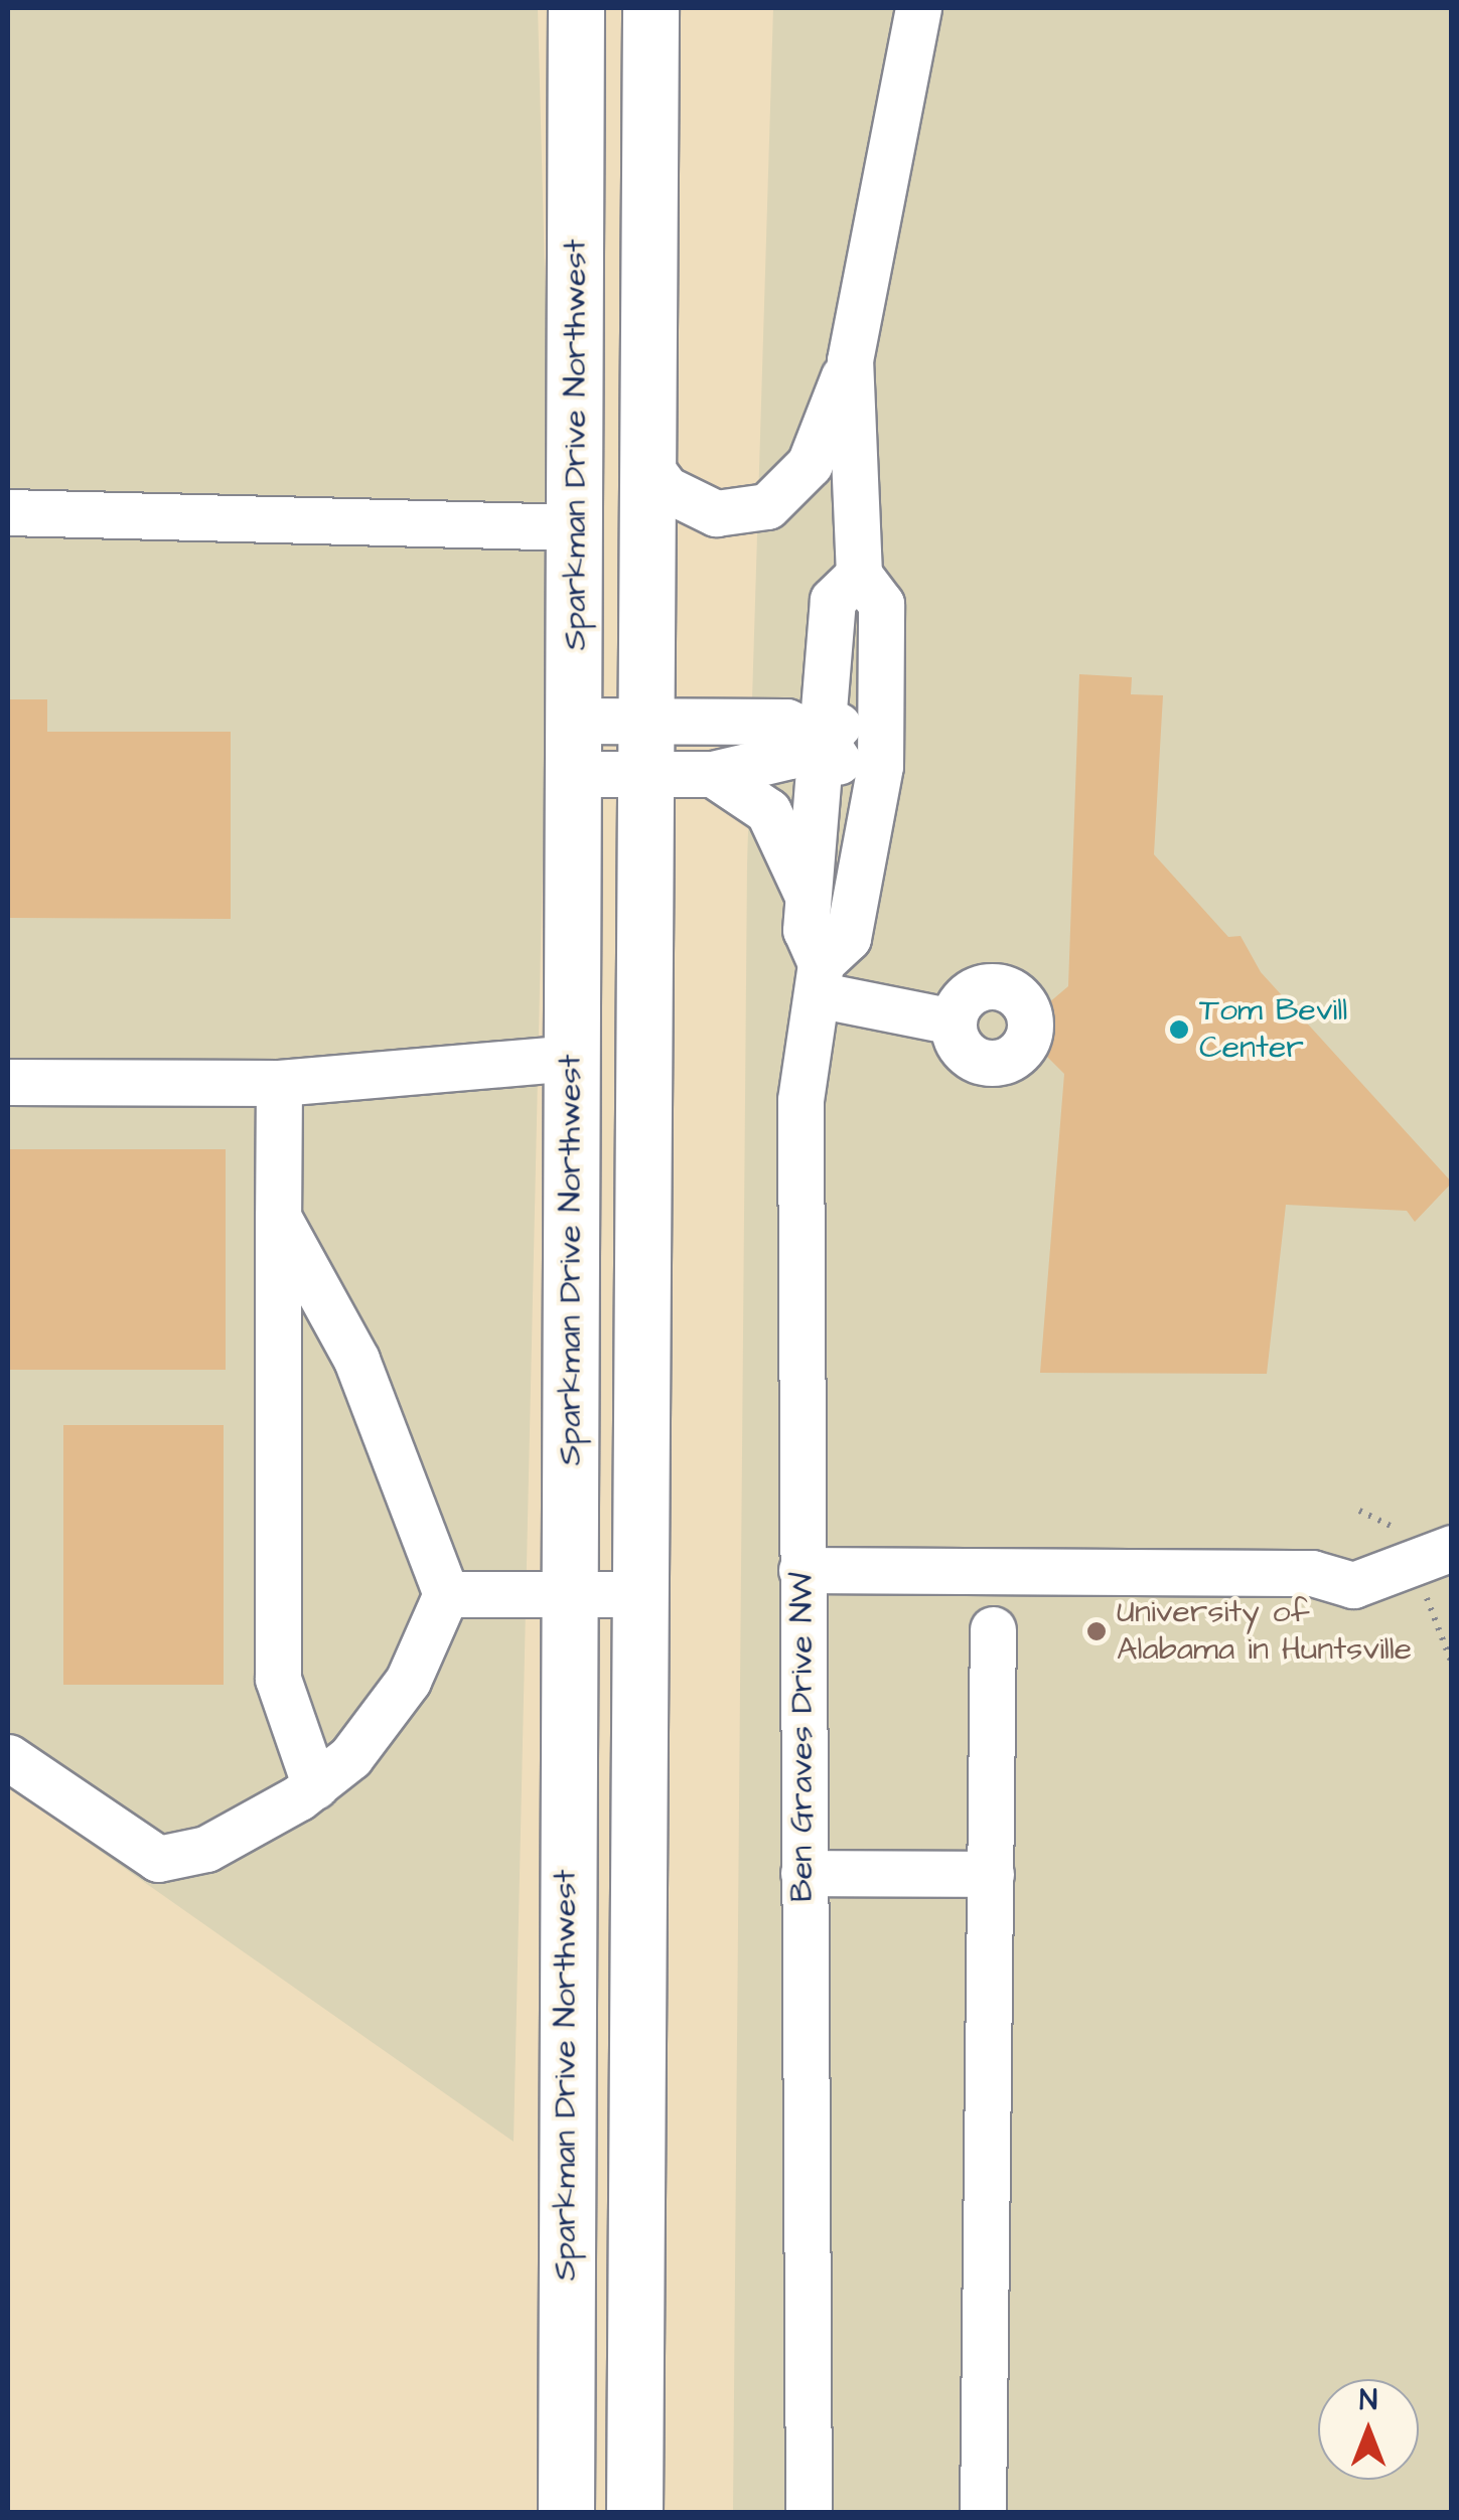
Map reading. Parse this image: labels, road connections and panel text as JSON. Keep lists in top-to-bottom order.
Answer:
{
  "streets": {
    "main road": ["Sparkman Drive Northwest"],
    "street": ["Ben Graves Drive NW"]
  },
  "places": ["Tom Bevill Center", "University of Alabama in Huntsville"],
  "north": "top"
}
